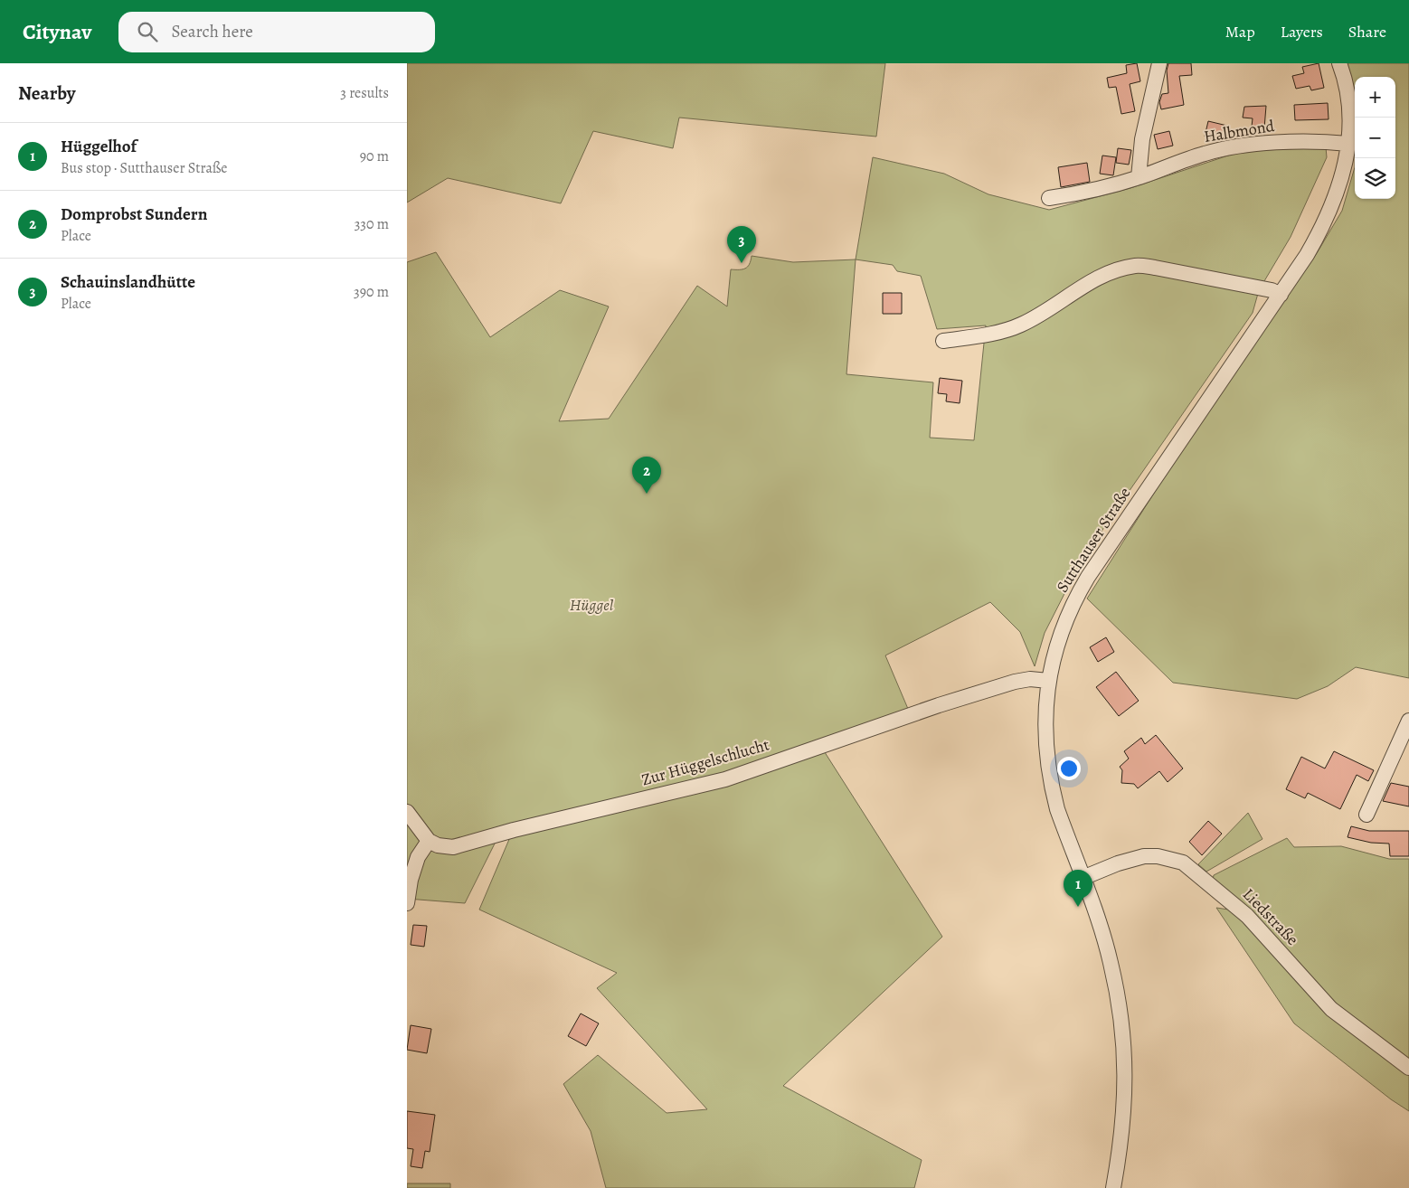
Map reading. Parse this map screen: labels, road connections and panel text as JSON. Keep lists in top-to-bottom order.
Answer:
{
  "streets": {
    "street": [
      "Halbmond",
      "Sutthauser Straße",
      "Zur Hüggelschlucht",
      "Liedstraße"
    ]
  },
  "crossings": [
    ["Halbmond", "Sutthauser Straße"],
    ["Sutthauser Straße", "Zur Hüggelschlucht"],
    ["Sutthauser Straße", "Liedstraße"]
  ],
  "parks": ["Hüggel"],
  "page": {
    "header": "Citynav",
    "search": "Search here",
    "nav": ["Map", "Layers", "Share"],
    "heading": ["Nearby", "3 results"],
    "map_buttons": ["+", "−"],
    "list": [
      {
        "mark": "1",
        "name": "Hüggelhof",
        "note": "Bus stop · Sutthauser Straße",
        "value": "90 m"
      },
      {
        "mark": "2",
        "name": "Domprobst Sundern",
        "note": "Place",
        "value": "330 m"
      },
      {
        "mark": "3",
        "name": "Schauinslandhütte",
        "note": "Place",
        "value": "390 m"
      }
    ],
    "pins": ["3", "2", "1"]
  }
}
